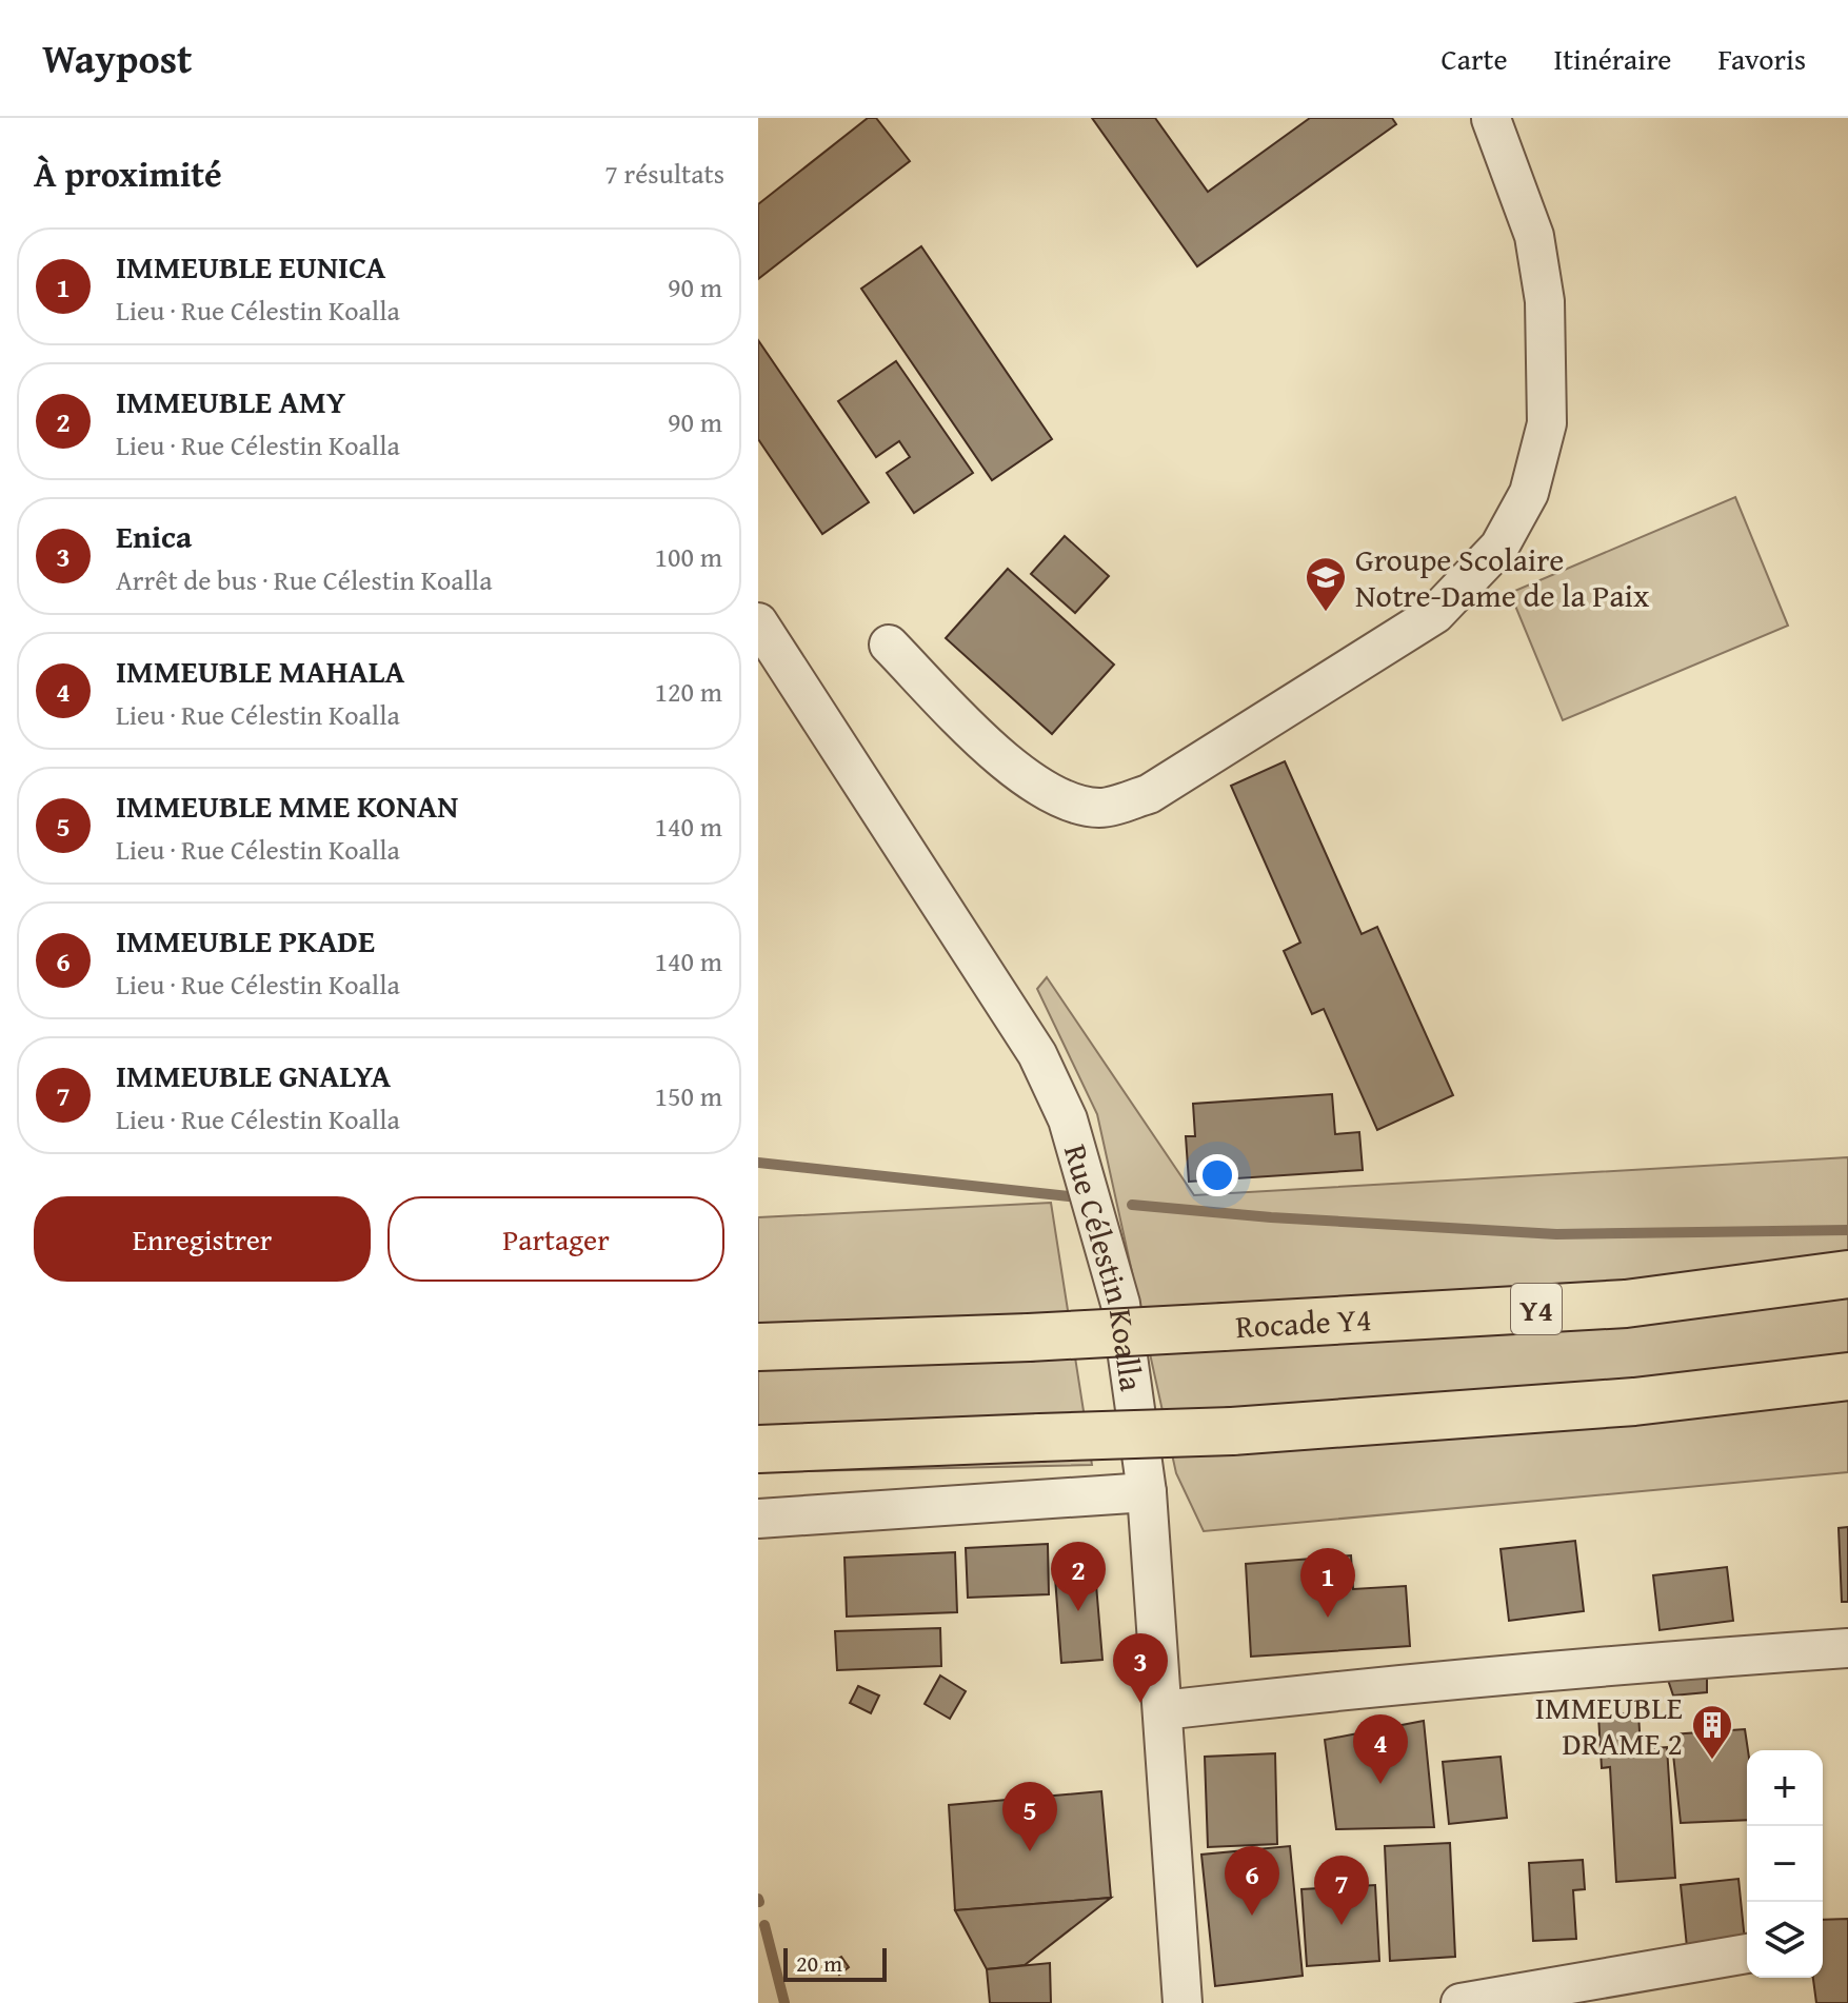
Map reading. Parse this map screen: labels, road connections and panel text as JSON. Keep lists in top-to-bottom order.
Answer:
{
  "streets": {
    "highway": ["Y4", "Rocade Y4"],
    "street": ["Rue Célestin Koalla"]
  },
  "places": {
    "school or university": ["Groupe Scolaire Notre-Dame de la Paix"],
    "building": ["IMMEUBLE DRAME 2"]
  },
  "scale_bar": "20 m",
  "page": {
    "header": "Waypost",
    "nav": ["Carte", "Itinéraire", "Favoris"],
    "heading": ["À proximité", "7 résultats"],
    "list": [
      {
        "mark": "1",
        "name": "IMMEUBLE EUNICA",
        "note": "Lieu · Rue Célestin Koalla",
        "value": "90 m"
      },
      {
        "mark": "2",
        "name": "IMMEUBLE AMY",
        "note": "Lieu · Rue Célestin Koalla",
        "value": "90 m"
      },
      {
        "mark": "3",
        "name": "Enica",
        "note": "Arrêt de bus · Rue Célestin Koalla",
        "value": "100 m"
      },
      {
        "mark": "4",
        "name": "IMMEUBLE MAHALA",
        "note": "Lieu · Rue Célestin Koalla",
        "value": "120 m"
      },
      {
        "mark": "5",
        "name": "IMMEUBLE MME KONAN",
        "note": "Lieu · Rue Célestin Koalla",
        "value": "140 m"
      },
      {
        "mark": "6",
        "name": "IMMEUBLE PKADE",
        "note": "Lieu · Rue Célestin Koalla",
        "value": "140 m"
      },
      {
        "mark": "7",
        "name": "IMMEUBLE GNALYA",
        "note": "Lieu · Rue Célestin Koalla",
        "value": "150 m"
      }
    ],
    "buttons": ["Enregistrer", "Partager"],
    "pins": [
      "2",
      "1",
      "3",
      "4",
      "5",
      "6",
      "7"
    ],
    "map_buttons": ["+", "−"],
    "scale": "20 m"
  }
}
